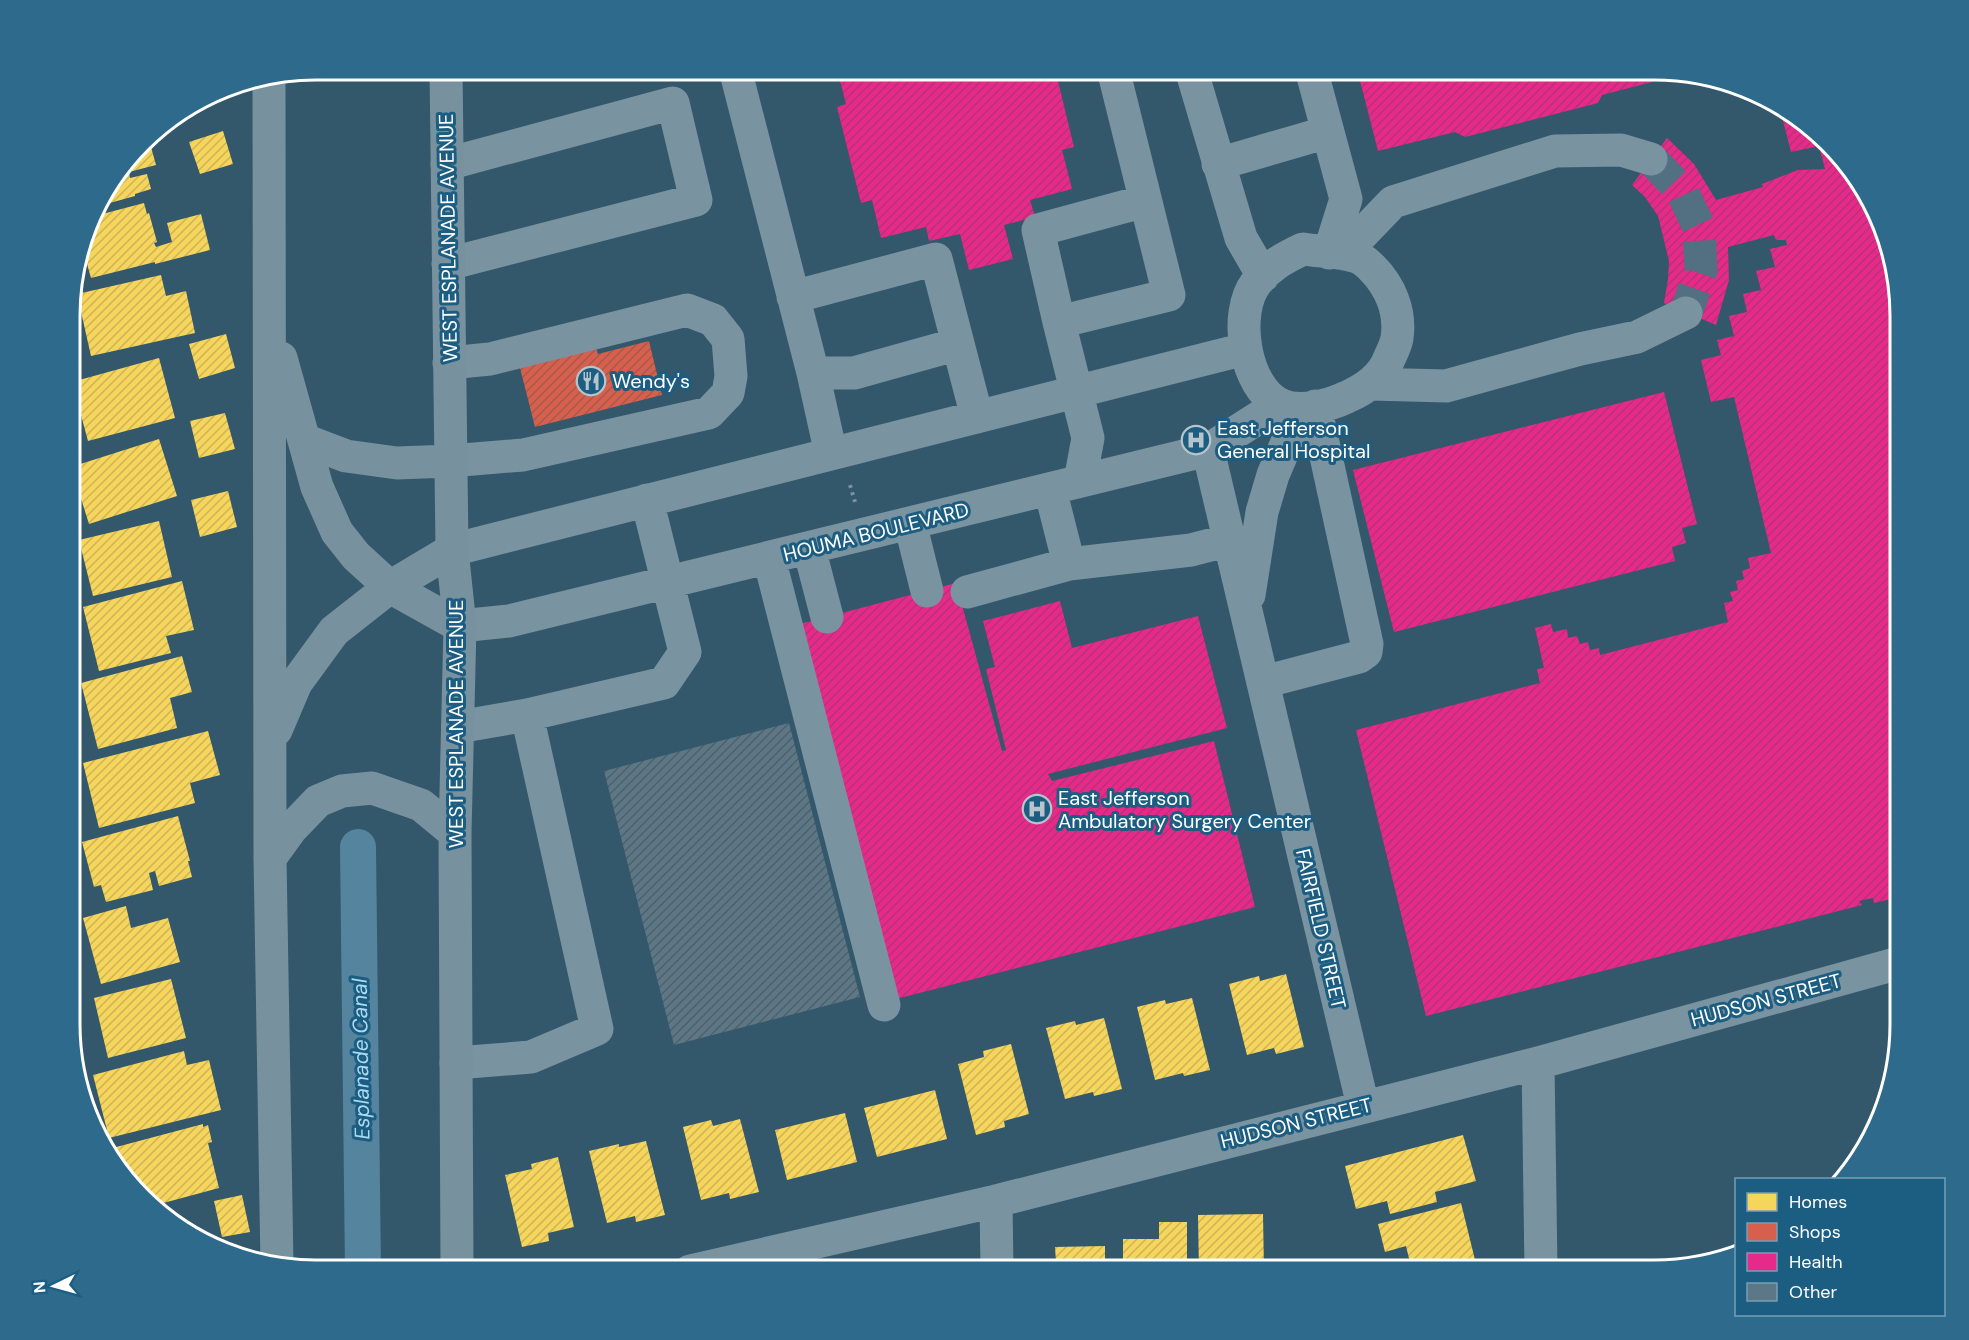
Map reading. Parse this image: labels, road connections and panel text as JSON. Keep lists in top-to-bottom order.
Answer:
{
  "streets": {
    "main road": ["WEST ESPLANADE AVENUE"],
    "street": ["HOUMA BOULEVARD", "FAIRFIELD STREET", "HUDSON STREET"]
  },
  "crossings": [
    ["WEST ESPLANADE AVENUE", "HOUMA BOULEVARD"],
    ["HOUMA BOULEVARD", "FAIRFIELD STREET"],
    ["FAIRFIELD STREET", "HUDSON STREET"]
  ],
  "water": ["Esplanade Canal"],
  "places": {
    "restaurant": ["Wendy's"],
    "hospital": ["East Jefferson General Hospital", "East Jefferson Ambulatory Surgery Center"]
  },
  "legend": [
    "Homes",
    "Shops",
    "Health",
    "Other"
  ],
  "north": "left"
}
